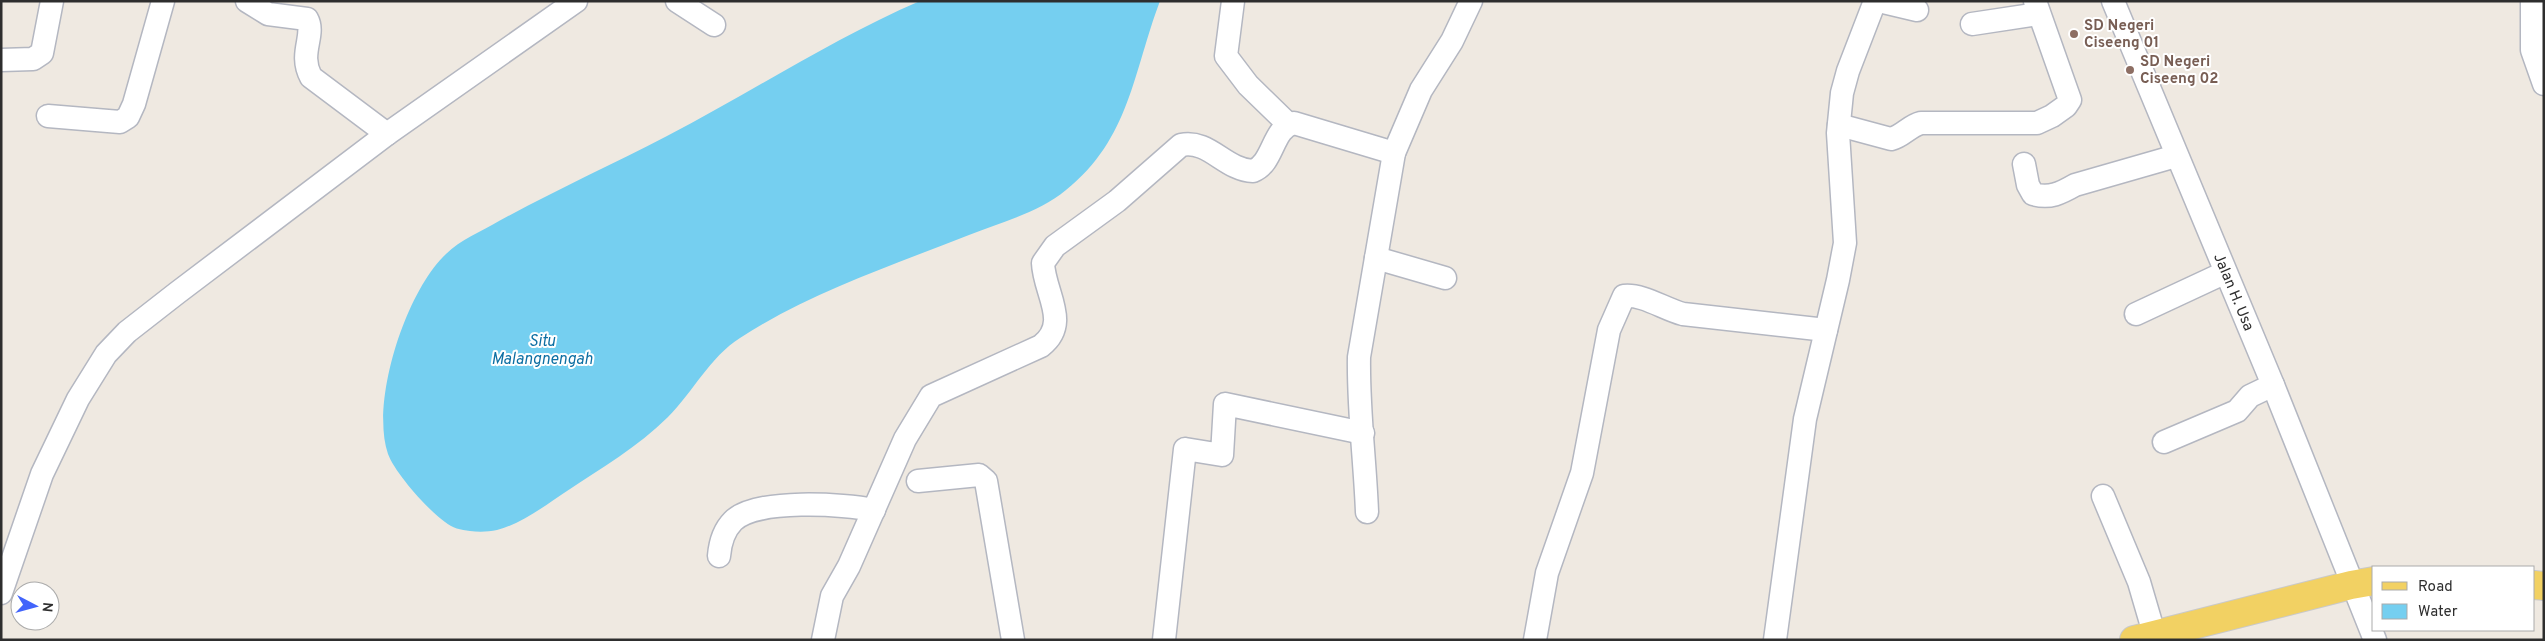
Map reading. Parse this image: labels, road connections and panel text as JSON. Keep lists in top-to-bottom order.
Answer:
{
  "streets": {
    "street": ["Jalan H. Usa"]
  },
  "water": ["Situ Malangnengah"],
  "places": ["SD Negeri Ciseeng 01", "SD Negeri Ciseeng 02"],
  "legend": ["Road", "Water"],
  "north": "right"
}
